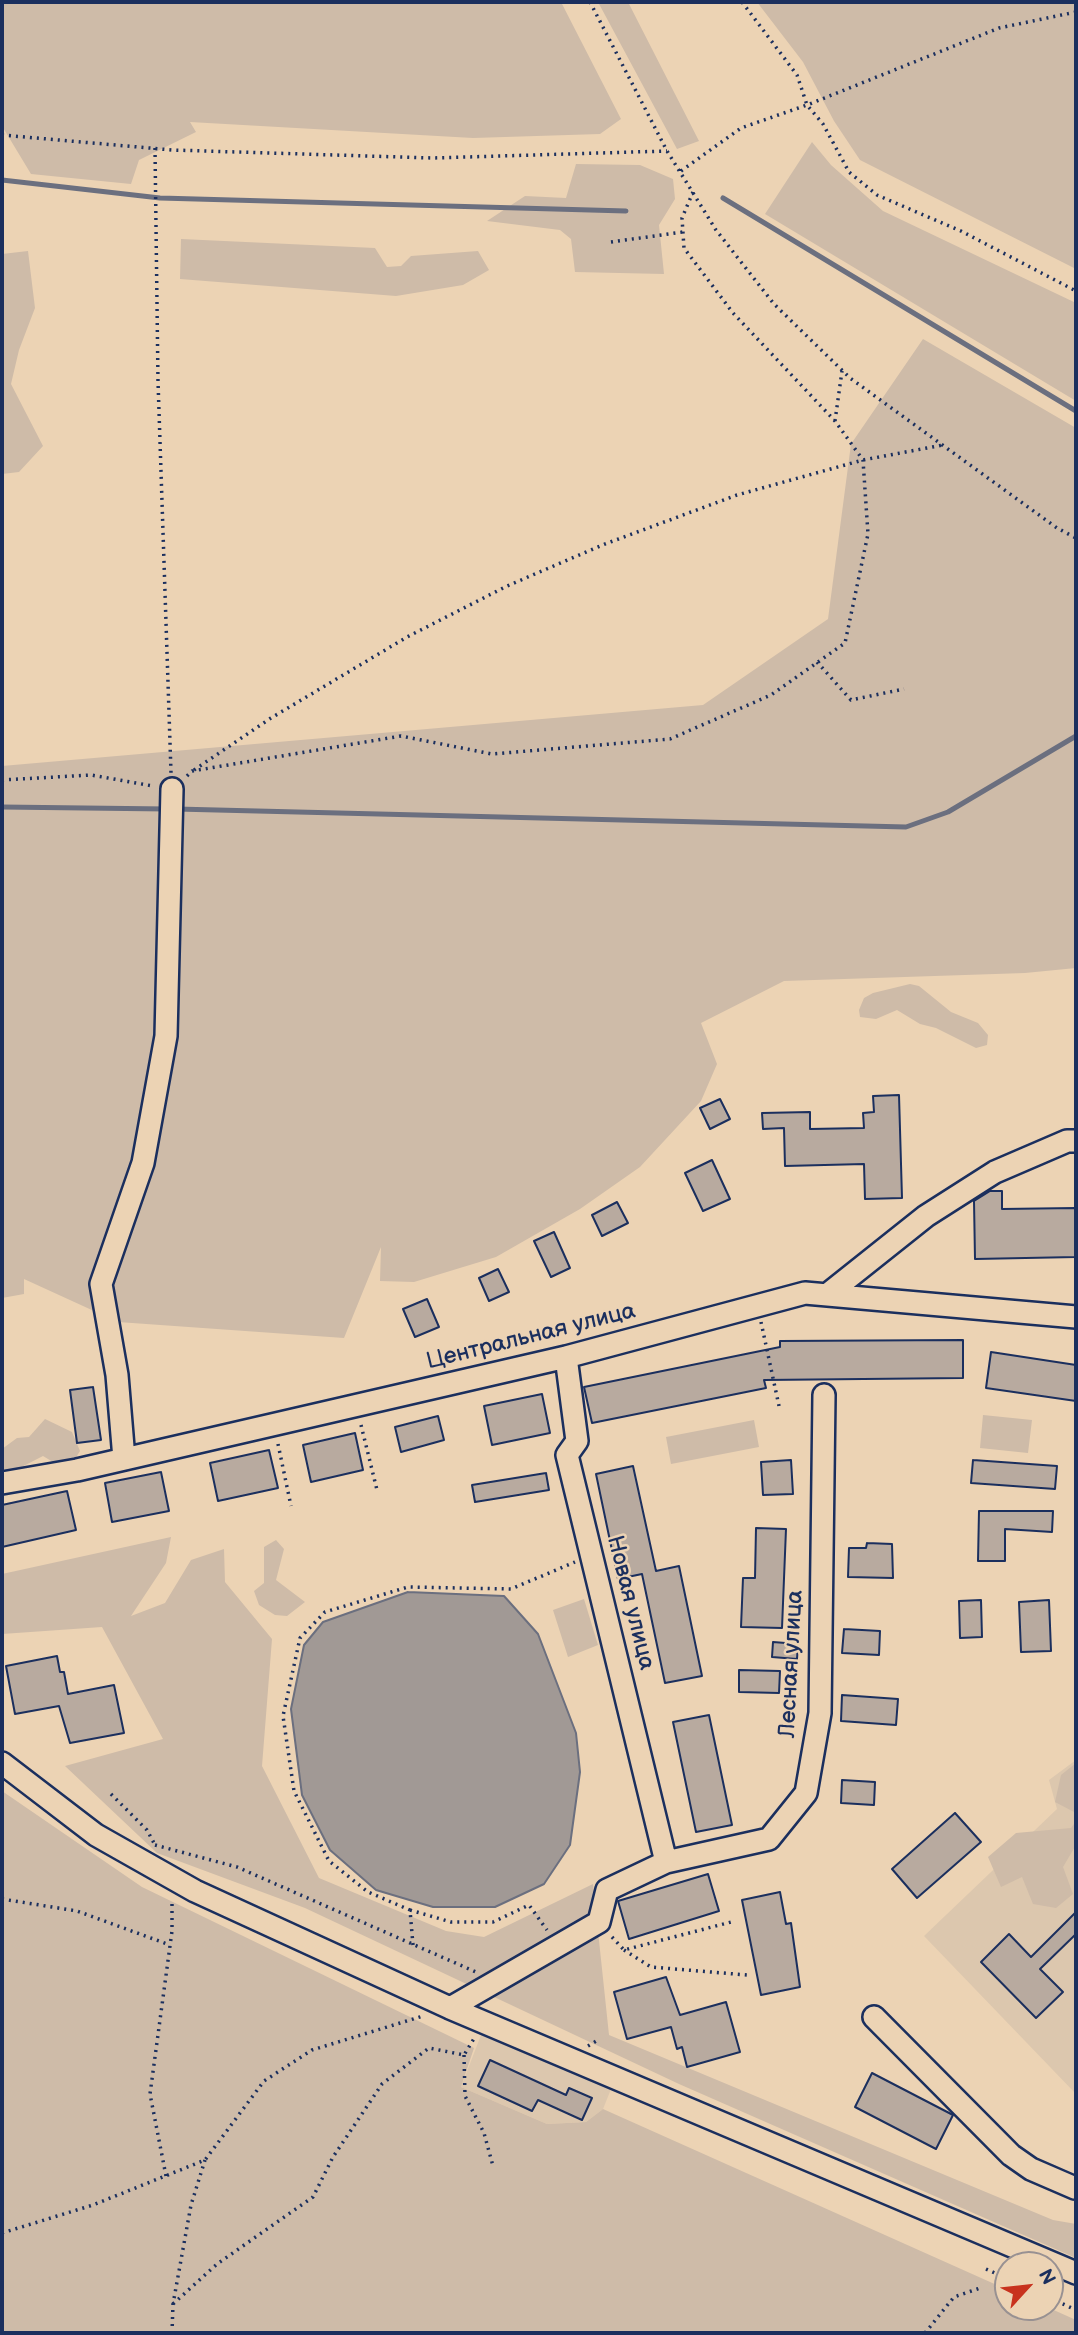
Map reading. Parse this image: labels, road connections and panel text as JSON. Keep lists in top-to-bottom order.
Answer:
{
  "streets": {
    "street": ["Центральная улица", "Новая улица", "Лесная улица"]
  },
  "crossings": [
    ["Центральная улица", "Новая улица"],
    ["Новая улица", "Лесная улица"]
  ],
  "north": "top right"
}
